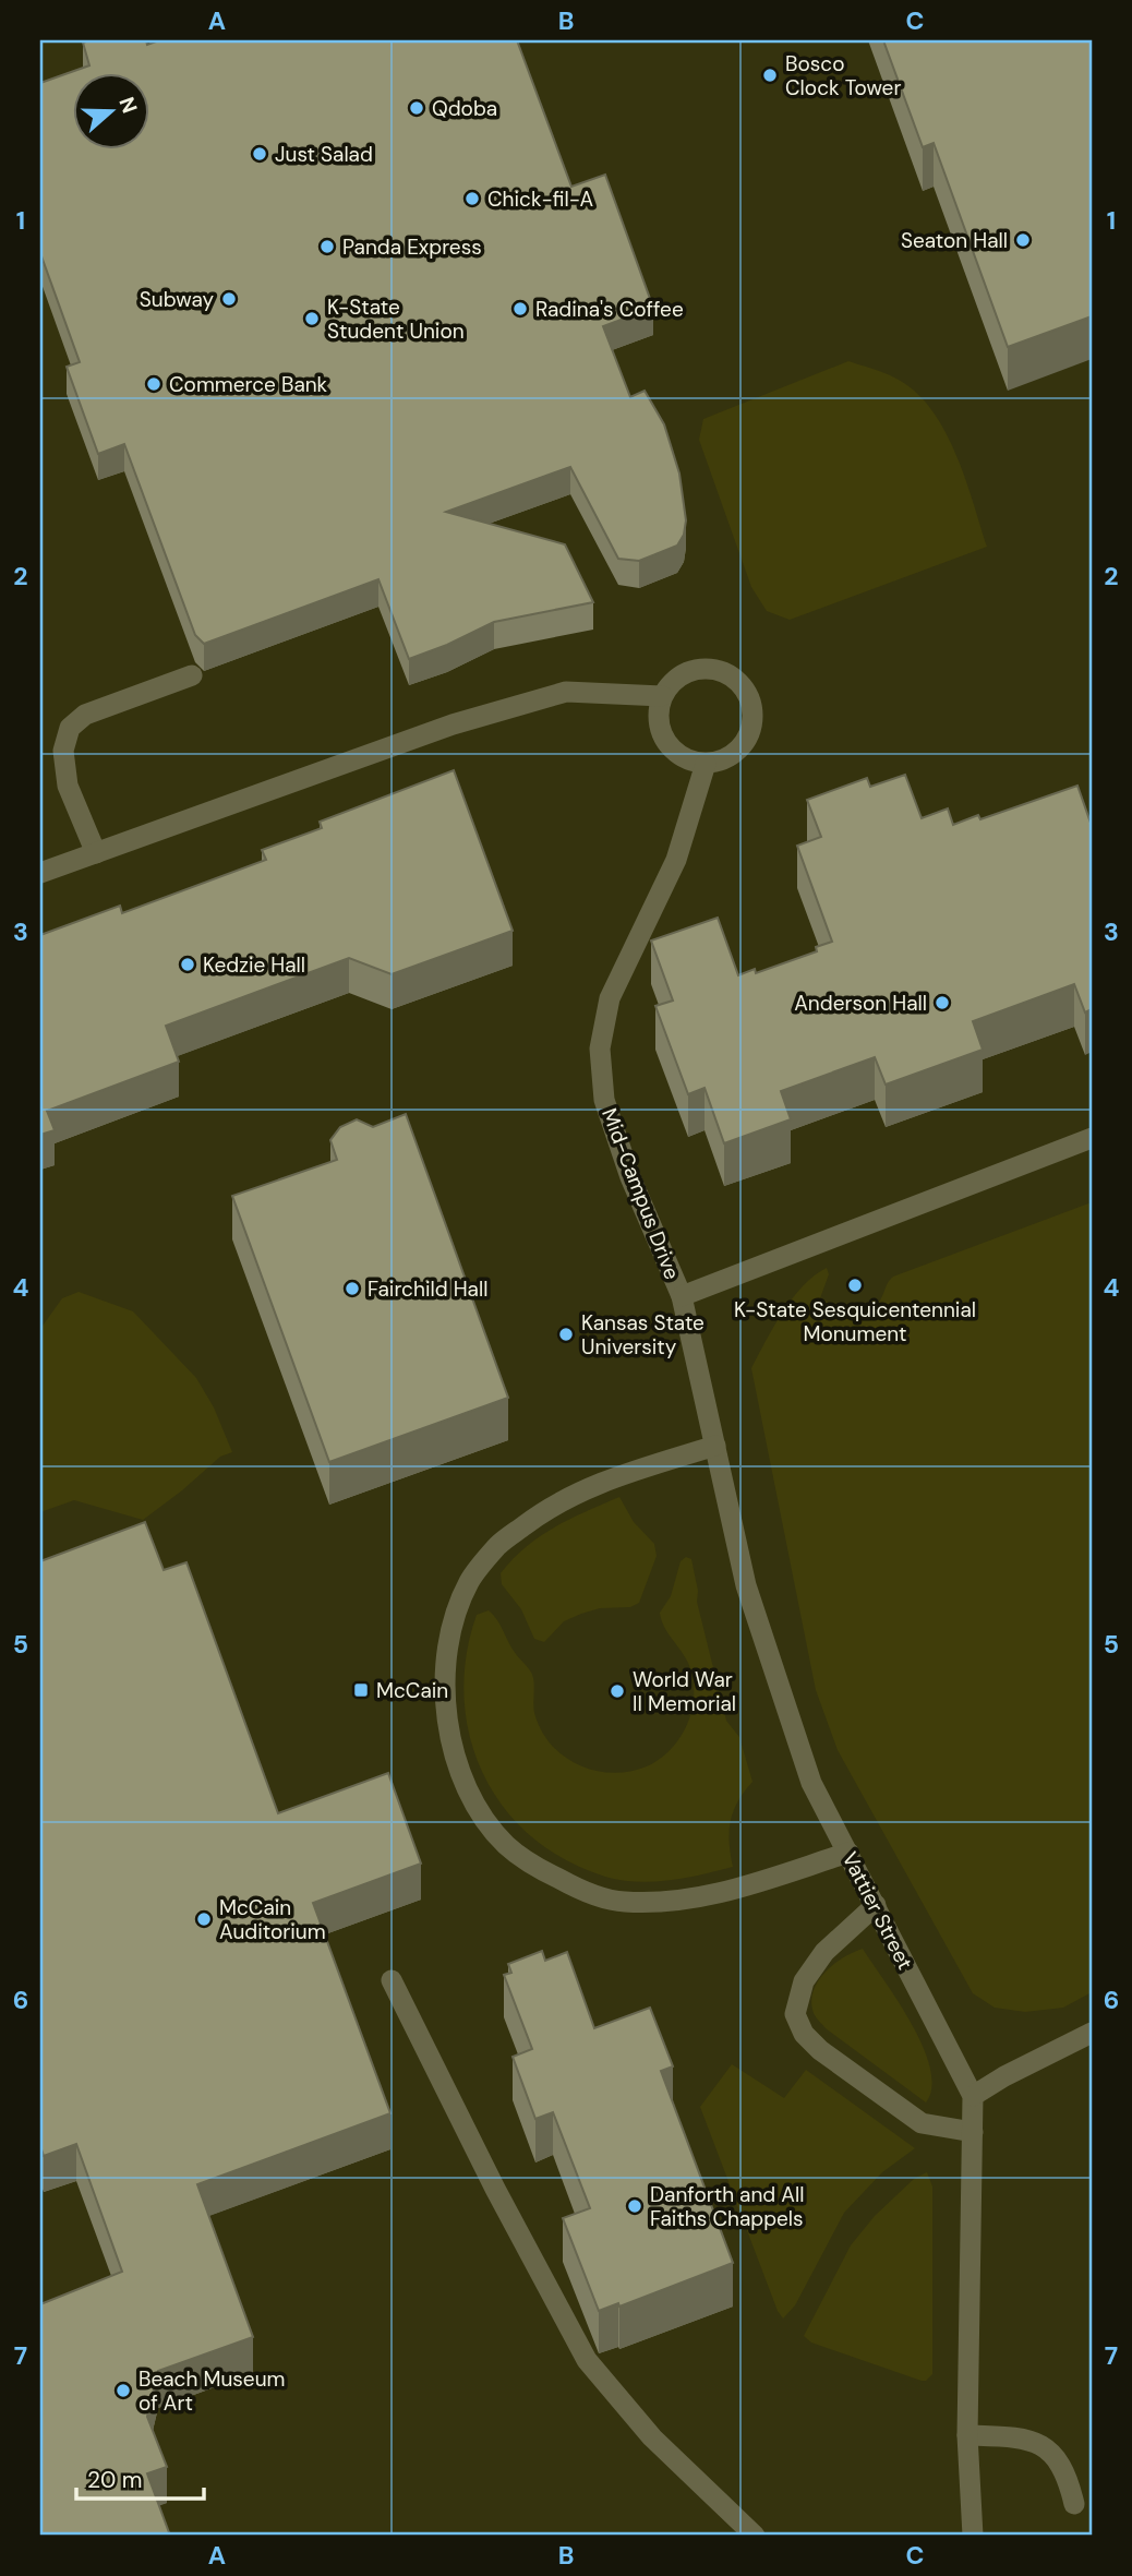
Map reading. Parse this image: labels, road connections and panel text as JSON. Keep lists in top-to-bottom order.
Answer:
{
  "streets": {
    "street": ["Mid-Campus Drive", "Vattier Street"]
  },
  "crossings": [
    ["Mid-Campus Drive", "Vattier Street"]
  ],
  "places": {
    "other": [
      "Bosco Clock Tower",
      "Qdoba",
      "Just Salad",
      "Chick-fil-A",
      "Seaton Hall",
      "Panda Express",
      "Subway",
      "Radina's Coffee",
      "K-State Student Union",
      "Commerce Bank",
      "Kedzie Hall",
      "Anderson Hall",
      "K-State Sesquicentennial Monument",
      "Fairchild Hall",
      "Kansas State University",
      "World War II Memorial",
      "McCain Auditorium",
      "Danforth and All Faiths Chappels",
      "Beach Museum of Art"
    ],
    "transit": ["McCain"]
  },
  "scale_bar": "20 m",
  "north": "right",
  "grid": {
    "columns": ["A", "B", "C"],
    "rows": [
      "1",
      "2",
      "3",
      "4",
      "5",
      "6",
      "7"
    ]
  }
}
